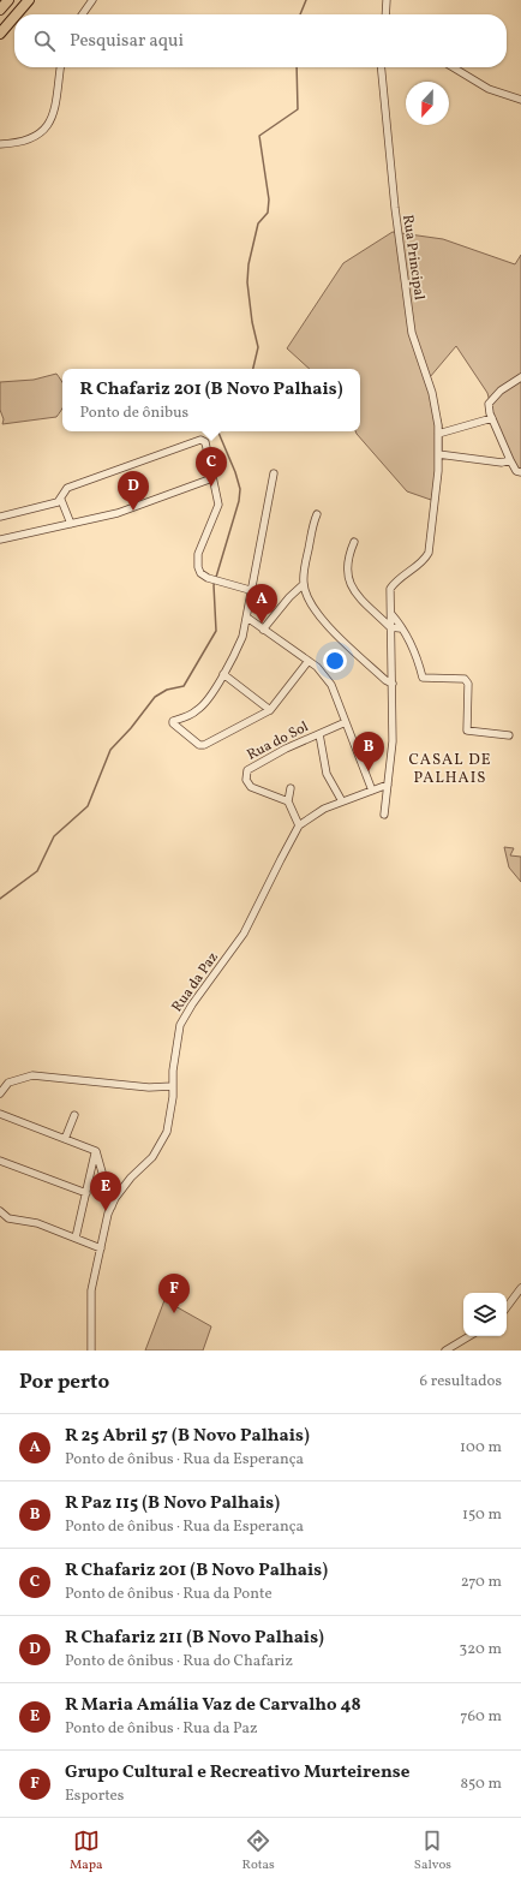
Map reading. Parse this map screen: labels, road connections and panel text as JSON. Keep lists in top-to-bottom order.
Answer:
{
  "streets": {
    "street": ["Rua Principal", "Rua do Sol", "Rua da Paz"]
  },
  "crossings": [
    ["Rua Principal", "Rua da Paz"]
  ],
  "districts": ["CASAL DE PALHAIS"],
  "north": "bottom",
  "page": {
    "search": "Pesquisar aqui",
    "popup": ["R Chafariz 201 (B Novo Palhais)", "Ponto de ônibus"],
    "pins": [
      "C",
      "D",
      "A",
      "B",
      "E",
      "F"
    ],
    "heading": ["Por perto", "6 resultados"],
    "list": [
      {
        "mark": "A",
        "name": "R 25 Abril 57 (B Novo Palhais)",
        "note": "Ponto de ônibus · Rua da Esperança",
        "value": "100 m"
      },
      {
        "mark": "B",
        "name": "R Paz 115 (B Novo Palhais)",
        "note": "Ponto de ônibus · Rua da Esperança",
        "value": "150 m"
      },
      {
        "mark": "C",
        "name": "R Chafariz 201 (B Novo Palhais)",
        "note": "Ponto de ônibus · Rua da Ponte",
        "value": "270 m"
      },
      {
        "mark": "D",
        "name": "R Chafariz 211 (B Novo Palhais)",
        "note": "Ponto de ônibus · Rua do Chafariz",
        "value": "320 m"
      },
      {
        "mark": "E",
        "name": "R Maria Amália Vaz de Carvalho 48",
        "note": "Ponto de ônibus · Rua da Paz",
        "value": "760 m"
      },
      {
        "mark": "F",
        "name": "Grupo Cultural e Recreativo Murteirense",
        "note": "Esportes",
        "value": "850 m"
      }
    ],
    "nav": ["Mapa", "Rotas", "Salvos"]
  }
}
